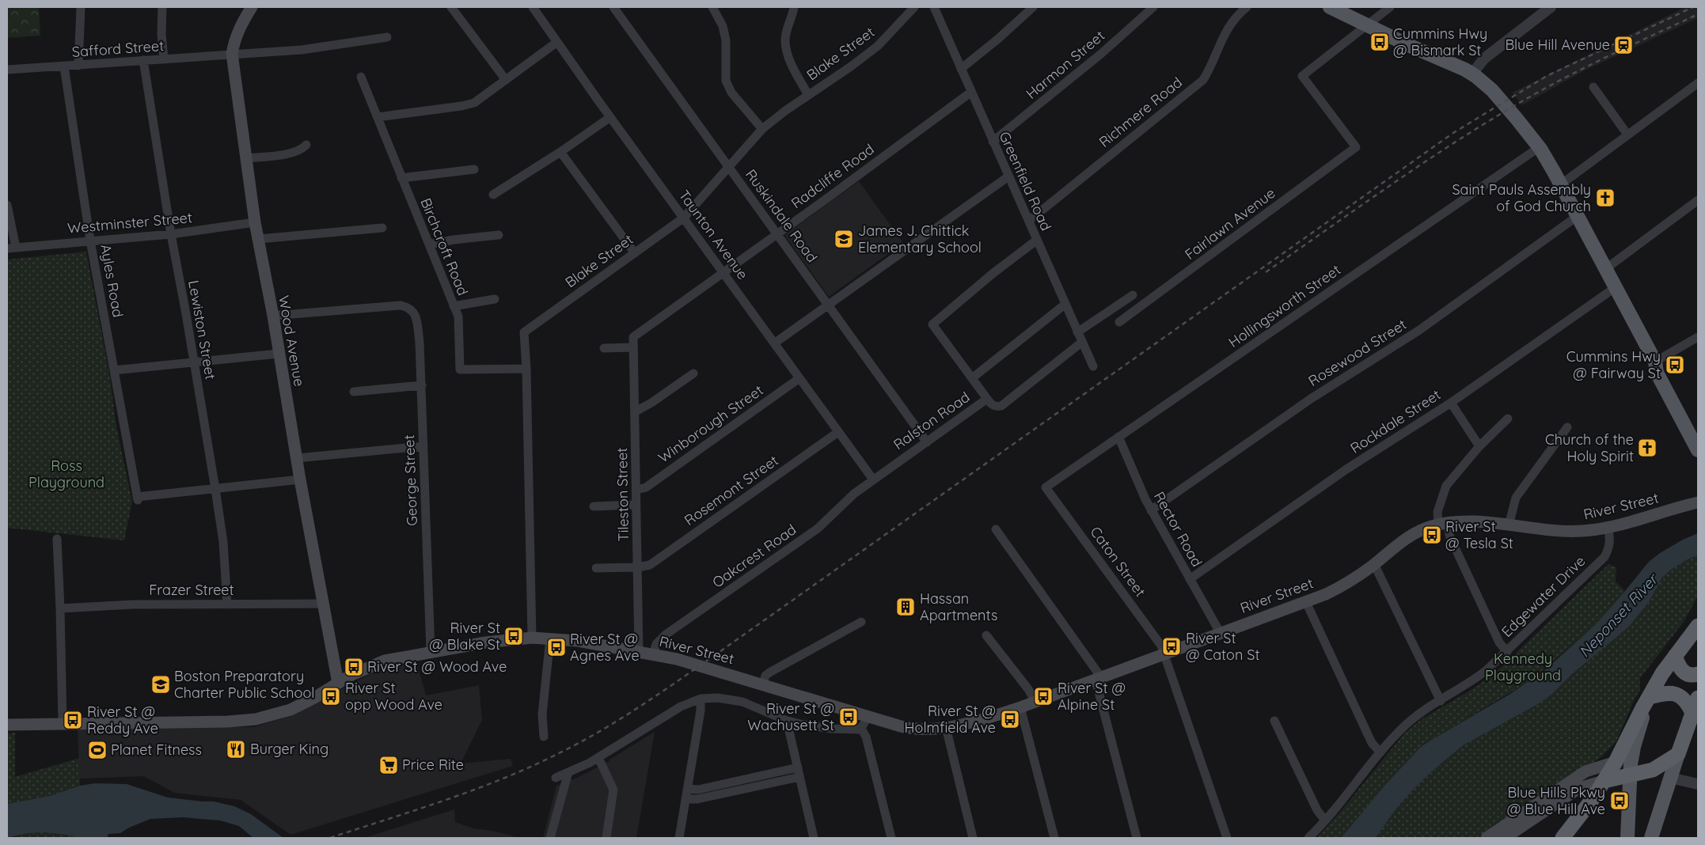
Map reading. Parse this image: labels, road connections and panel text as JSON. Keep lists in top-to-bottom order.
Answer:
{
  "streets": {
    "main road": ["Wood Avenue", "River Street"],
    "street": [
      "Safford Street",
      "Blake Street",
      "Harmon Street",
      "Richmere Road",
      "Radcliffe Road",
      "Greenfield Road",
      "Ruskindale Road",
      "Westminster Street",
      "Fairlawn Avenue",
      "Taunton Avenue",
      "Birchcroft Road",
      "Ayles Road",
      "Hollingsworth Street",
      "Lewiston Street",
      "Rosewood Street",
      "Ralston Road",
      "Rockdale Street",
      "Winborough Street",
      "George Street",
      "Rosemont Street",
      "Tileston Street",
      "Rector Road",
      "Oakcrest Road",
      "Caton Street",
      "Frazer Street",
      "Edgewater Drive"
    ]
  },
  "crossings": [
    ["Safford Street", "Ayles Road"],
    ["Safford Street", "Lewiston Street"],
    ["Safford Street", "Wood Avenue"],
    ["Blake Street", "Ruskindale Road"],
    ["Blake Street", "Taunton Avenue"],
    ["Blake Street", "Birchcroft Road"],
    ["Blake Street", "River Street"],
    ["Harmon Street", "Greenfield Road"],
    ["Richmere Road", "Greenfield Road"],
    ["Radcliffe Road", "Greenfield Road"],
    ["Radcliffe Road", "Ruskindale Road"],
    ["Radcliffe Road", "Taunton Avenue"],
    ["Radcliffe Road", "Tileston Street"],
    ["Greenfield Road", "Ralston Road"],
    ["Ruskindale Road", "Ralston Road"],
    ["Westminster Street", "Ayles Road"],
    ["Westminster Street", "Lewiston Street"],
    ["Westminster Street", "Wood Avenue"],
    ["Taunton Avenue", "Ralston Road"],
    ["Taunton Avenue", "Winborough Street"],
    ["Taunton Avenue", "Rosemont Street"],
    ["Taunton Avenue", "Oakcrest Road"],
    ["Ayles Road", "Lewiston Street"],
    ["Hollingsworth Street", "Rector Road"],
    ["Hollingsworth Street", "Caton Street"],
    ["Lewiston Street", "Frazer Street"],
    ["Wood Avenue", "George Street"],
    ["Wood Avenue", "River Street"],
    ["Wood Avenue", "Frazer Street"],
    ["Rosewood Street", "Rector Road"],
    ["Ralston Road", "Oakcrest Road"],
    ["Rockdale Street", "Rector Road"],
    ["Winborough Street", "Tileston Street"],
    ["George Street", "River Street"],
    ["Rosemont Street", "Tileston Street"],
    ["Tileston Street", "River Street"],
    ["River Street", "Rector Road"],
    ["River Street", "Oakcrest Road"],
    ["River Street", "Caton Street"],
    ["River Street", "Edgewater Drive"]
  ],
  "water": ["Neponset River"],
  "parks": ["Ross Playground", "Kennedy Playground"],
  "places": {
    "bus stop": [
      "Cummins Hwy @ Bismark St",
      "Cummins Hwy @ Fairway St",
      "River St @ Tesla St",
      "River St @ Blake St",
      "River St @ Caton St",
      "River St @ Agnes Ave",
      "River St @ Wood Ave",
      "River St opp Wood Ave",
      "River St @ Alpine St",
      "River St @ Wachusett St",
      "River St @ Holmfield Ave",
      "River St @ Reddy Ave",
      "Blue Hills Pkwy @ Blue Hill Ave"
    ],
    "station": ["Blue Hill Avenue"],
    "church": ["Saint Pauls Assembly of God Church", "Church of the Holy Spirit"],
    "school or university": ["James J. Chittick Elementary School", "Boston Preparatory Charter Public School"],
    "building": ["Hassan Apartments"],
    "restaurant": ["Burger King"],
    "sports": ["Planet Fitness"],
    "supermarket": ["Price Rite"]
  }
}
